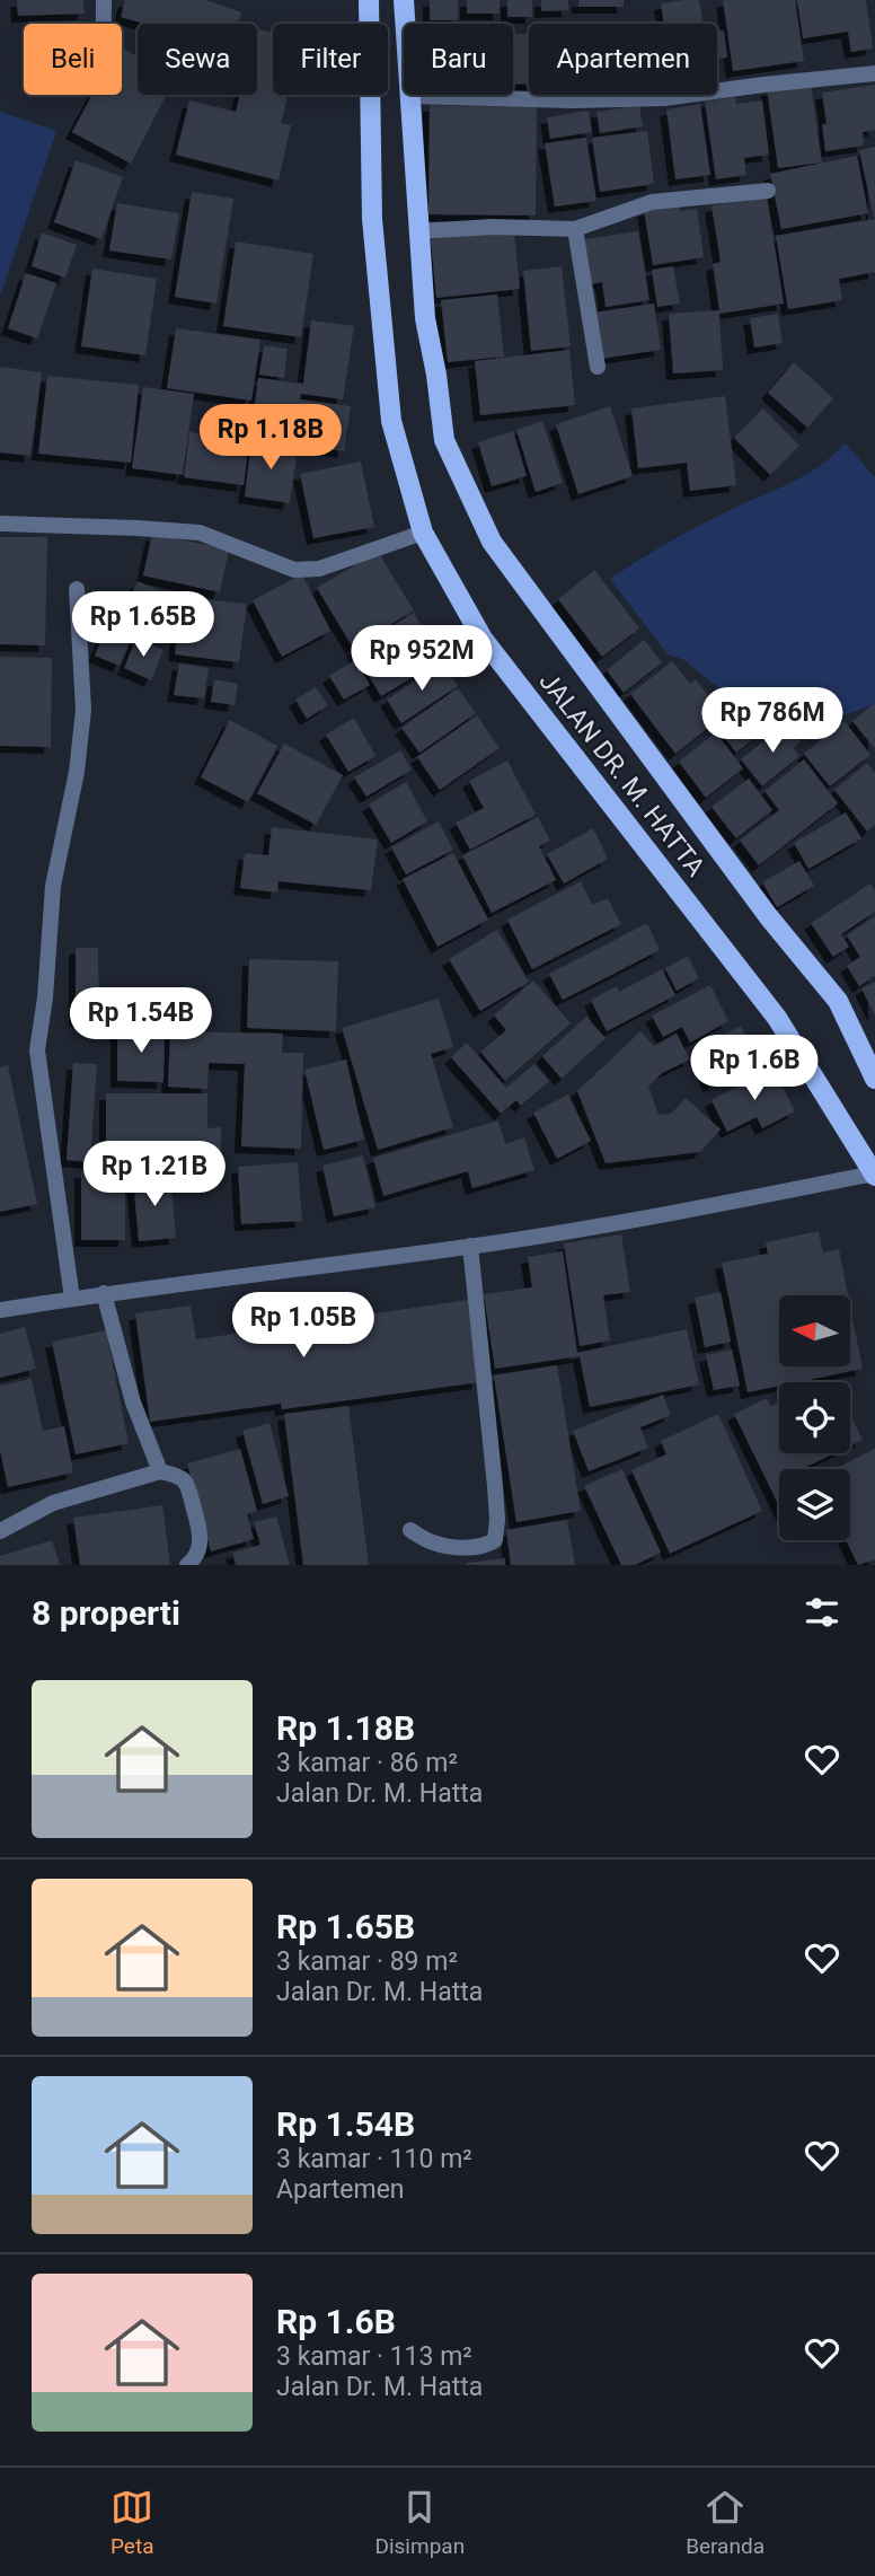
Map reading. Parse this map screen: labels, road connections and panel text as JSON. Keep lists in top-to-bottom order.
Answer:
{
  "streets": {
    "main road": ["JALAN DR. M. HATTA"]
  },
  "north": "left",
  "page": {
    "chip": [
      "Beli",
      "Sewa",
      "Filter",
      "Baru",
      "Apartemen"
    ],
    "price": [
      "Rp 1.18B",
      "Rp 1.65B",
      "Rp 952M",
      "Rp 786M",
      "Rp 1.54B",
      "Rp 1.6B",
      "Rp 1.21B",
      "Rp 1.05B"
    ],
    "heading": "8 properti",
    "list": [
      {
        "name": "Rp 1.18B",
        "note": "3 kamar · 86 m² · Jalan Dr. M. Hatta"
      },
      {
        "name": "Rp 1.65B",
        "note": "3 kamar · 89 m² · Jalan Dr. M. Hatta"
      },
      {
        "name": "Rp 1.54B",
        "note": "3 kamar · 110 m² · Apartemen"
      },
      {
        "name": "Rp 1.6B",
        "note": "3 kamar · 113 m² · Jalan Dr. M. Hatta"
      }
    ],
    "tabs": ["Peta", "Disimpan", "Beranda"]
  }
}
